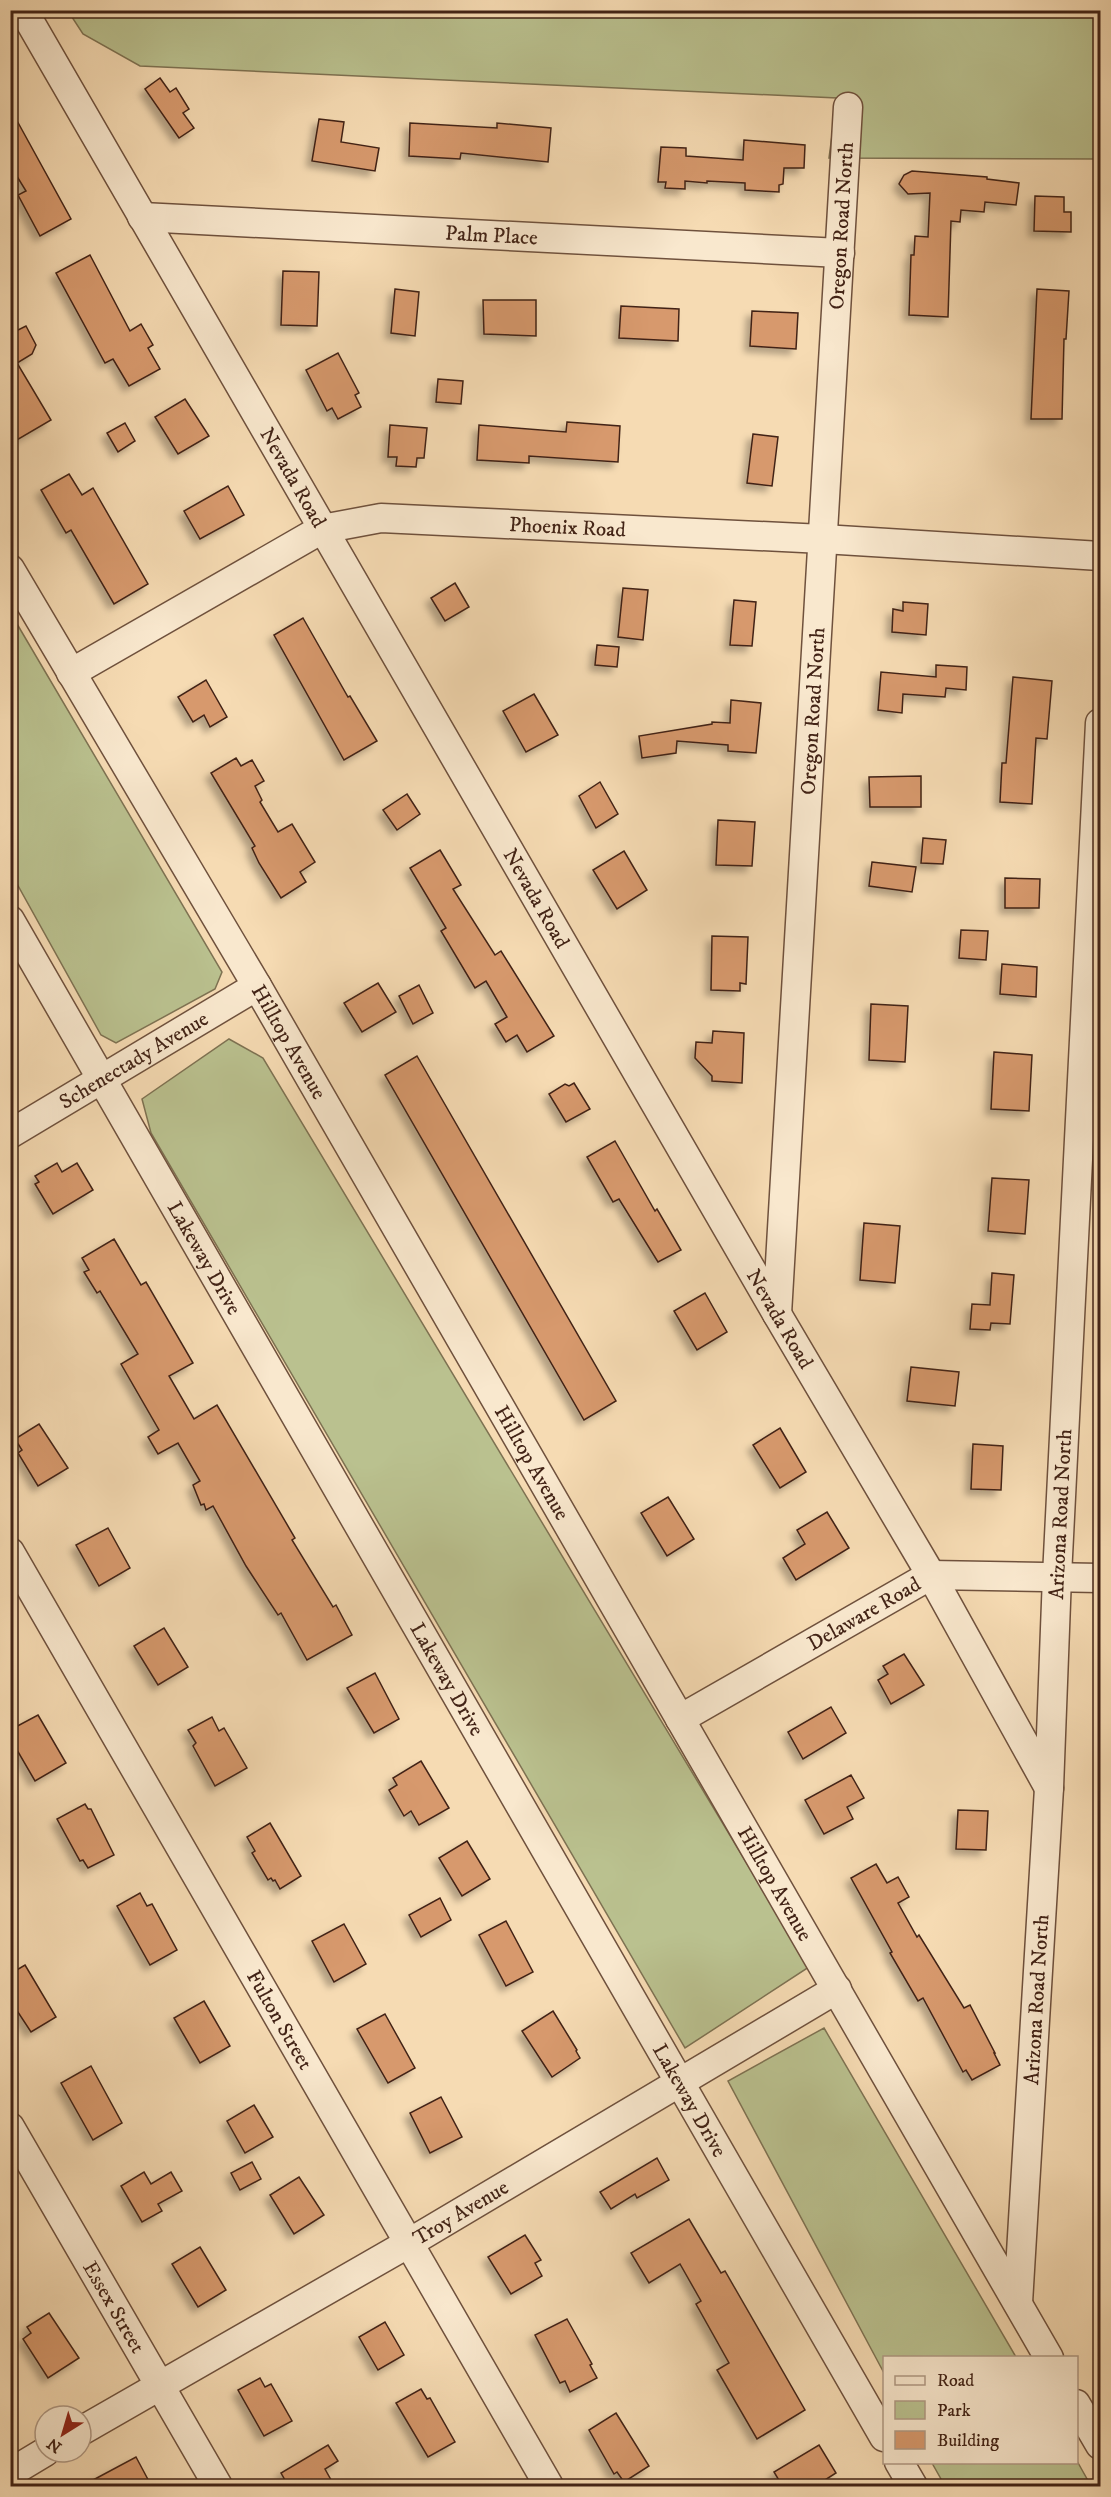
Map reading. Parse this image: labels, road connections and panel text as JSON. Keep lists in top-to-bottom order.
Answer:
{
  "streets": {
    "street": [
      "Oregon Road North",
      "Palm Place",
      "Nevada Road",
      "Phoenix Road",
      "Hilltop Avenue",
      "Schenectady Avenue",
      "Lakeway Drive",
      "Arizona Road North",
      "Delaware Road",
      "Fulton Street",
      "Troy Avenue",
      "Essex Street"
    ]
  },
  "crossings": [
    ["Oregon Road North", "Palm Place"],
    ["Oregon Road North", "Nevada Road"],
    ["Oregon Road North", "Phoenix Road"],
    ["Palm Place", "Nevada Road"],
    ["Nevada Road", "Phoenix Road"],
    ["Nevada Road", "Arizona Road North"],
    ["Nevada Road", "Delaware Road"],
    ["Phoenix Road", "Hilltop Avenue"],
    ["Hilltop Avenue", "Schenectady Avenue"],
    ["Hilltop Avenue", "Arizona Road North"],
    ["Hilltop Avenue", "Delaware Road"],
    ["Hilltop Avenue", "Troy Avenue"],
    ["Schenectady Avenue", "Lakeway Drive"],
    ["Lakeway Drive", "Troy Avenue"],
    ["Arizona Road North", "Delaware Road"],
    ["Fulton Street", "Troy Avenue"],
    ["Troy Avenue", "Essex Street"]
  ],
  "legend": ["Road", "Park", "Building"],
  "north": "bottom left"
}
